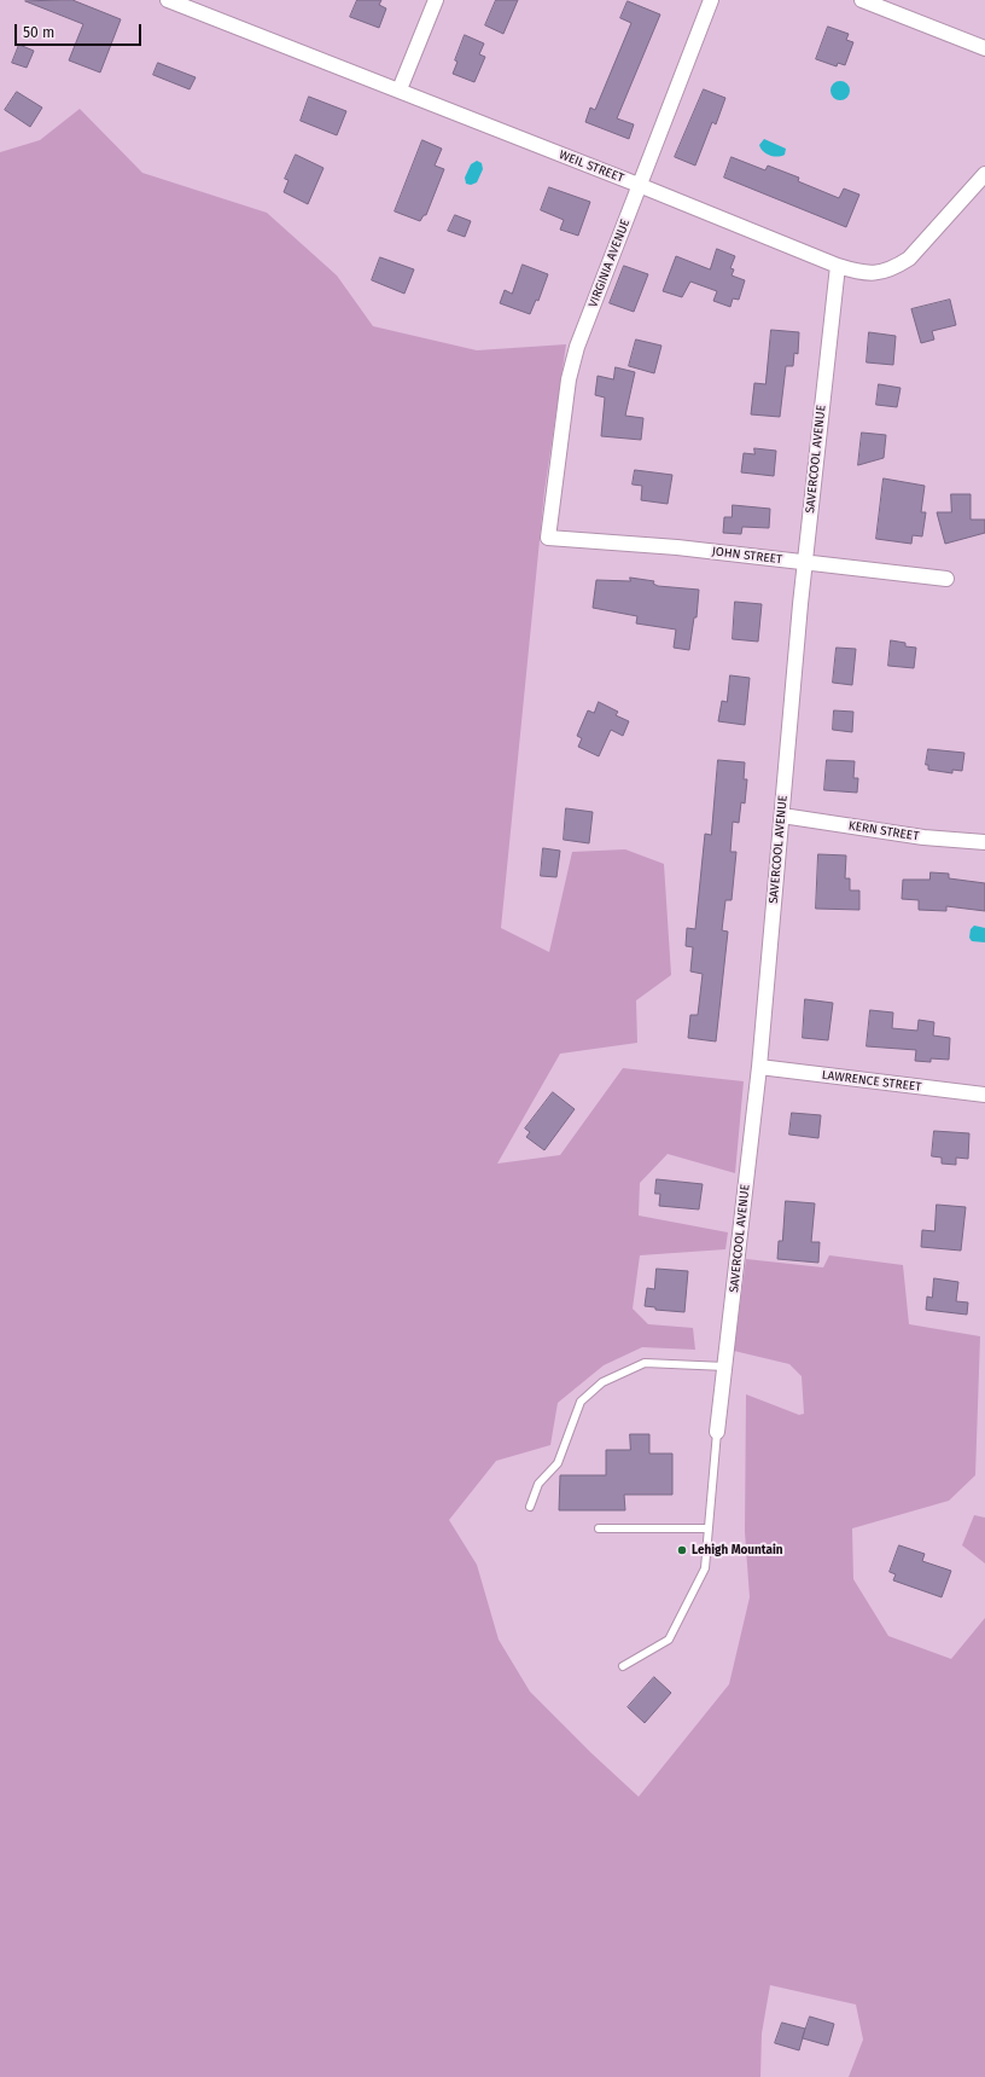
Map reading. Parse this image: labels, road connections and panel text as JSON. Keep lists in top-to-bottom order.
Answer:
{
  "streets": {
    "street": [
      "WEIL STREET",
      "VIRGINIA AVENUE",
      "SAVERCOOL AVENUE",
      "JOHN STREET",
      "KERN STREET",
      "LAWRENCE STREET"
    ]
  },
  "crossings": [
    ["WEIL STREET", "VIRGINIA AVENUE"],
    ["WEIL STREET", "SAVERCOOL AVENUE"],
    ["VIRGINIA AVENUE", "JOHN STREET"],
    ["SAVERCOOL AVENUE", "JOHN STREET"],
    ["SAVERCOOL AVENUE", "KERN STREET"],
    ["SAVERCOOL AVENUE", "LAWRENCE STREET"]
  ],
  "places": ["Lehigh Mountain"],
  "scale_bar": "50 m"
}
